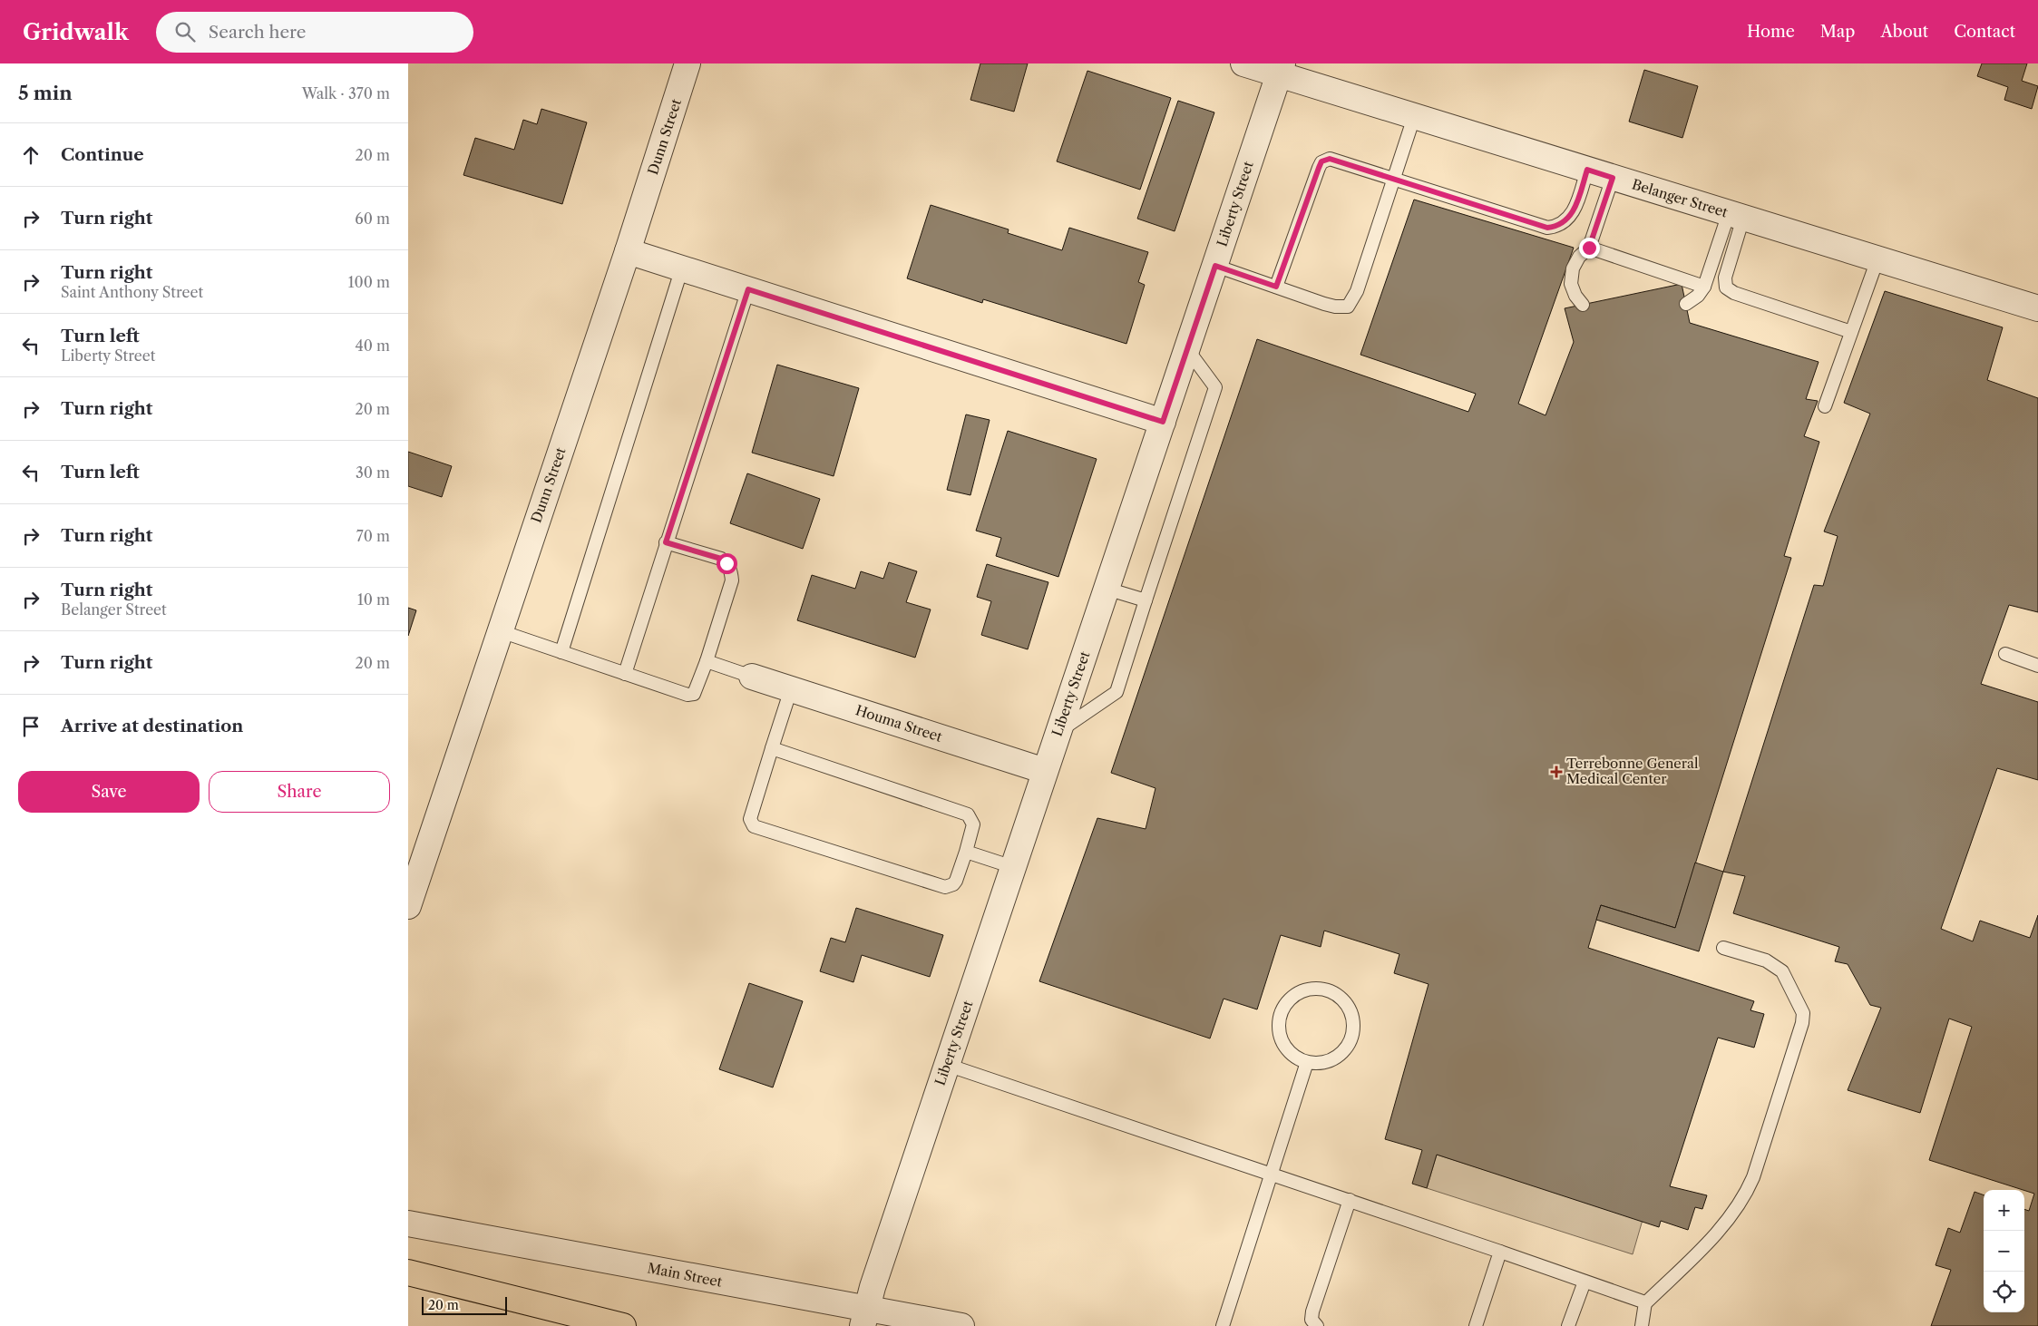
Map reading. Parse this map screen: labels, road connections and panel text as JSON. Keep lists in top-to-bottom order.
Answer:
{
  "streets": {
    "street": [
      "Dunn Street",
      "Belanger Street",
      "Liberty Street",
      "Houma Street",
      "Main Street"
    ]
  },
  "crossings": [
    ["Belanger Street", "Liberty Street"],
    ["Liberty Street", "Houma Street"],
    ["Liberty Street", "Main Street"]
  ],
  "places": {
    "health": ["Terrebonne General Medical Center"]
  },
  "scale_bar": "20 m",
  "page": {
    "header": "Gridwalk",
    "search": "Search here",
    "nav": [
      "Home",
      "Map",
      "About",
      "Contact"
    ],
    "heading": ["5 min", "Walk · 370 m"],
    "list": [
      ["Continue", "20 m"],
      ["Turn right", "60 m"],
      ["Turn right", "Saint Anthony Street", "100 m"],
      ["Turn left", "Liberty Street", "40 m"],
      ["Turn right", "20 m"],
      ["Turn left", "30 m"],
      ["Turn right", "70 m"],
      ["Turn right", "Belanger Street", "10 m"],
      ["Turn right", "20 m"],
      "Arrive at destination"
    ],
    "buttons": ["Save", "Share"],
    "map_buttons": ["+", "−"],
    "scale": "20 m"
  }
}
